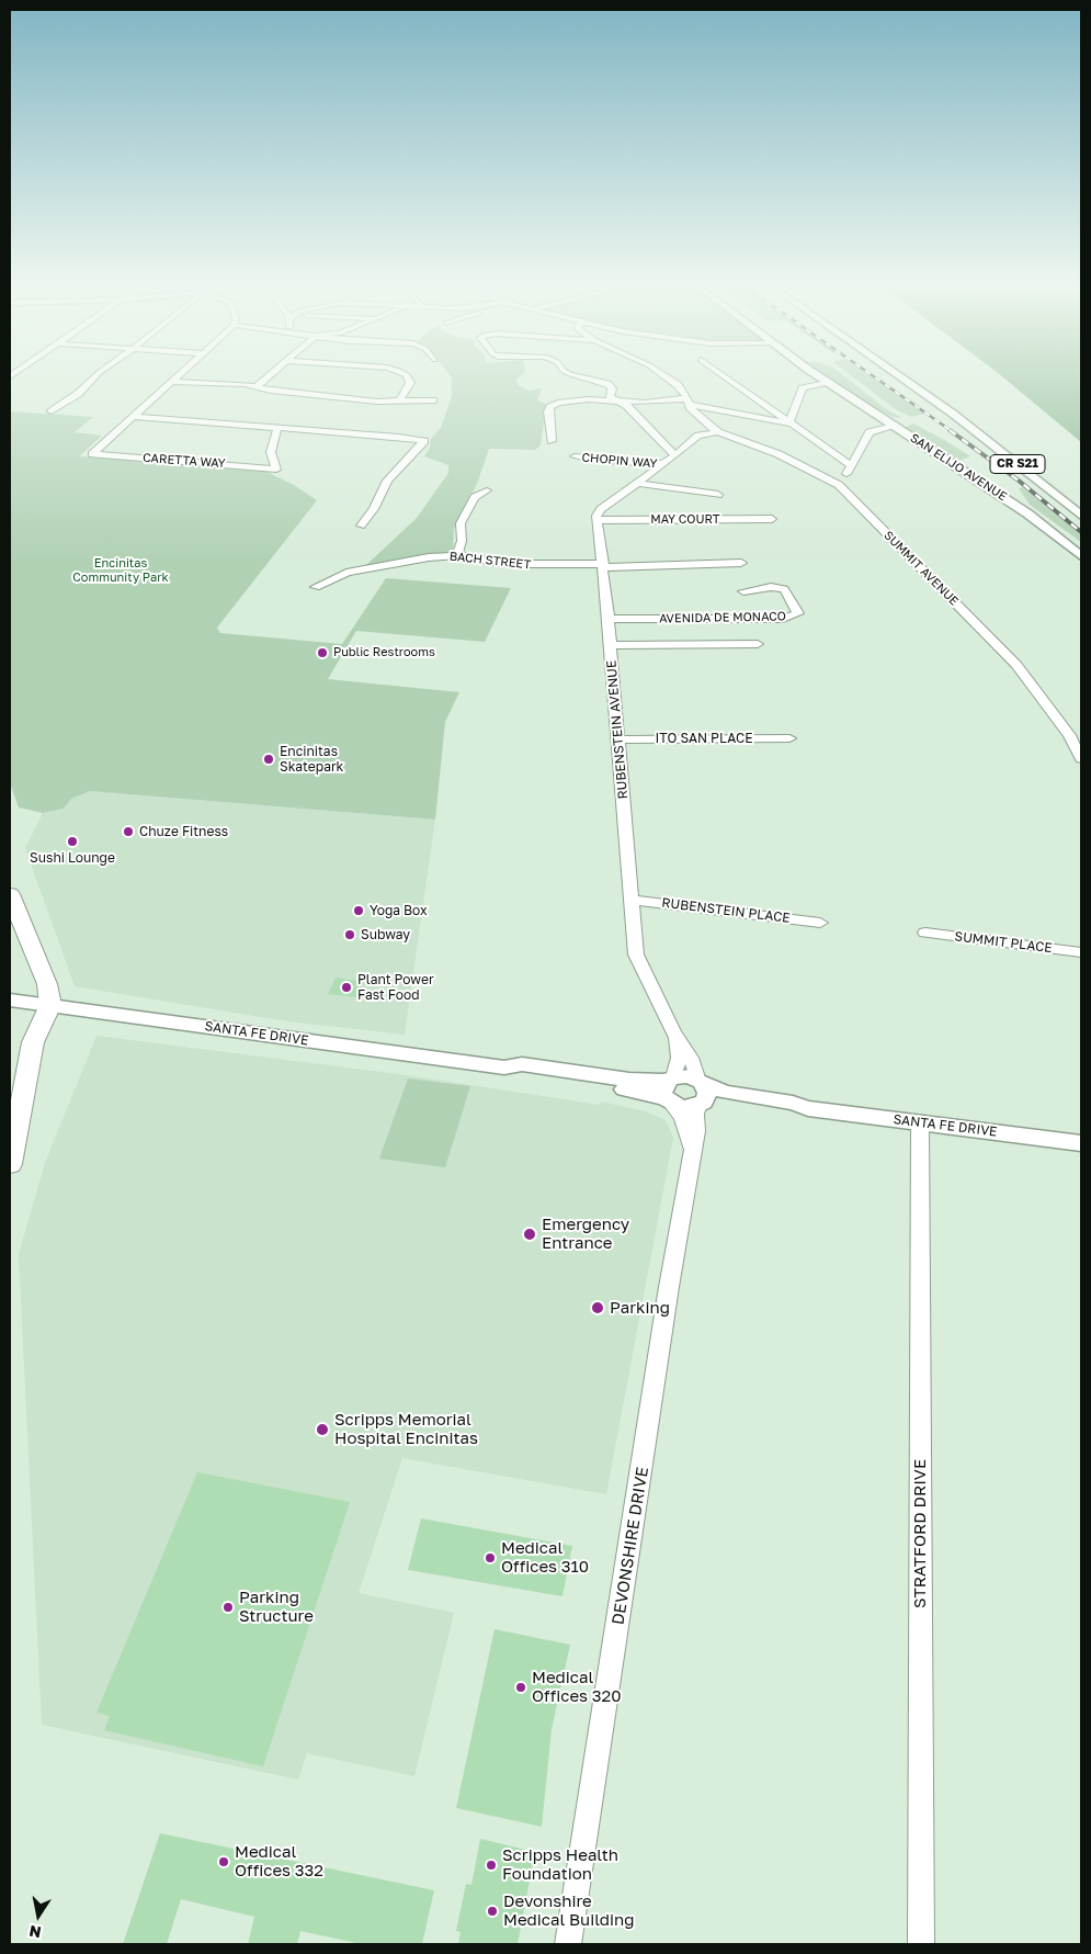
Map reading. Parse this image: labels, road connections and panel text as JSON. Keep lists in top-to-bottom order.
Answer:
{
  "streets": {
    "main road": ["CR S21", "SAN ELIJO AVENUE", "SANTA FE DRIVE"],
    "street": [
      "CARETTA WAY",
      "CHOPIN WAY",
      "MAY COURT",
      "BACH STREET",
      "SUMMIT AVENUE",
      "AVENIDA DE MONACO",
      "RUBENSTEIN AVENUE",
      "ITO SAN PLACE",
      "RUBENSTEIN PLACE",
      "SUMMIT PLACE",
      "STRATFORD DRIVE",
      "DEVONSHIRE DRIVE"
    ]
  },
  "crossings": [
    ["MAY COURT", "RUBENSTEIN AVENUE"],
    ["BACH STREET", "RUBENSTEIN AVENUE"],
    ["AVENIDA DE MONACO", "RUBENSTEIN AVENUE"],
    ["RUBENSTEIN AVENUE", "ITO SAN PLACE"],
    ["RUBENSTEIN AVENUE", "RUBENSTEIN PLACE"],
    ["RUBENSTEIN AVENUE", "SANTA FE DRIVE"],
    ["RUBENSTEIN AVENUE", "DEVONSHIRE DRIVE"],
    ["SANTA FE DRIVE", "STRATFORD DRIVE"],
    ["SANTA FE DRIVE", "DEVONSHIRE DRIVE"]
  ],
  "parks": ["Encinitas Community Park"],
  "places": [
    "Public Restrooms",
    "Encinitas Skatepark",
    "Chuze Fitness",
    "Sushi Lounge",
    "Yoga Box",
    "Subway",
    "Plant Power Fast Food",
    "Emergency Entrance",
    "Parking",
    "Scripps Memorial Hospital Encinitas",
    "Medical Offices 310",
    "Parking Structure",
    "Medical Offices 320",
    "Medical Offices 332",
    "Scripps Health Foundation",
    "Devonshire Medical Building"
  ],
  "north": "bottom"
}
